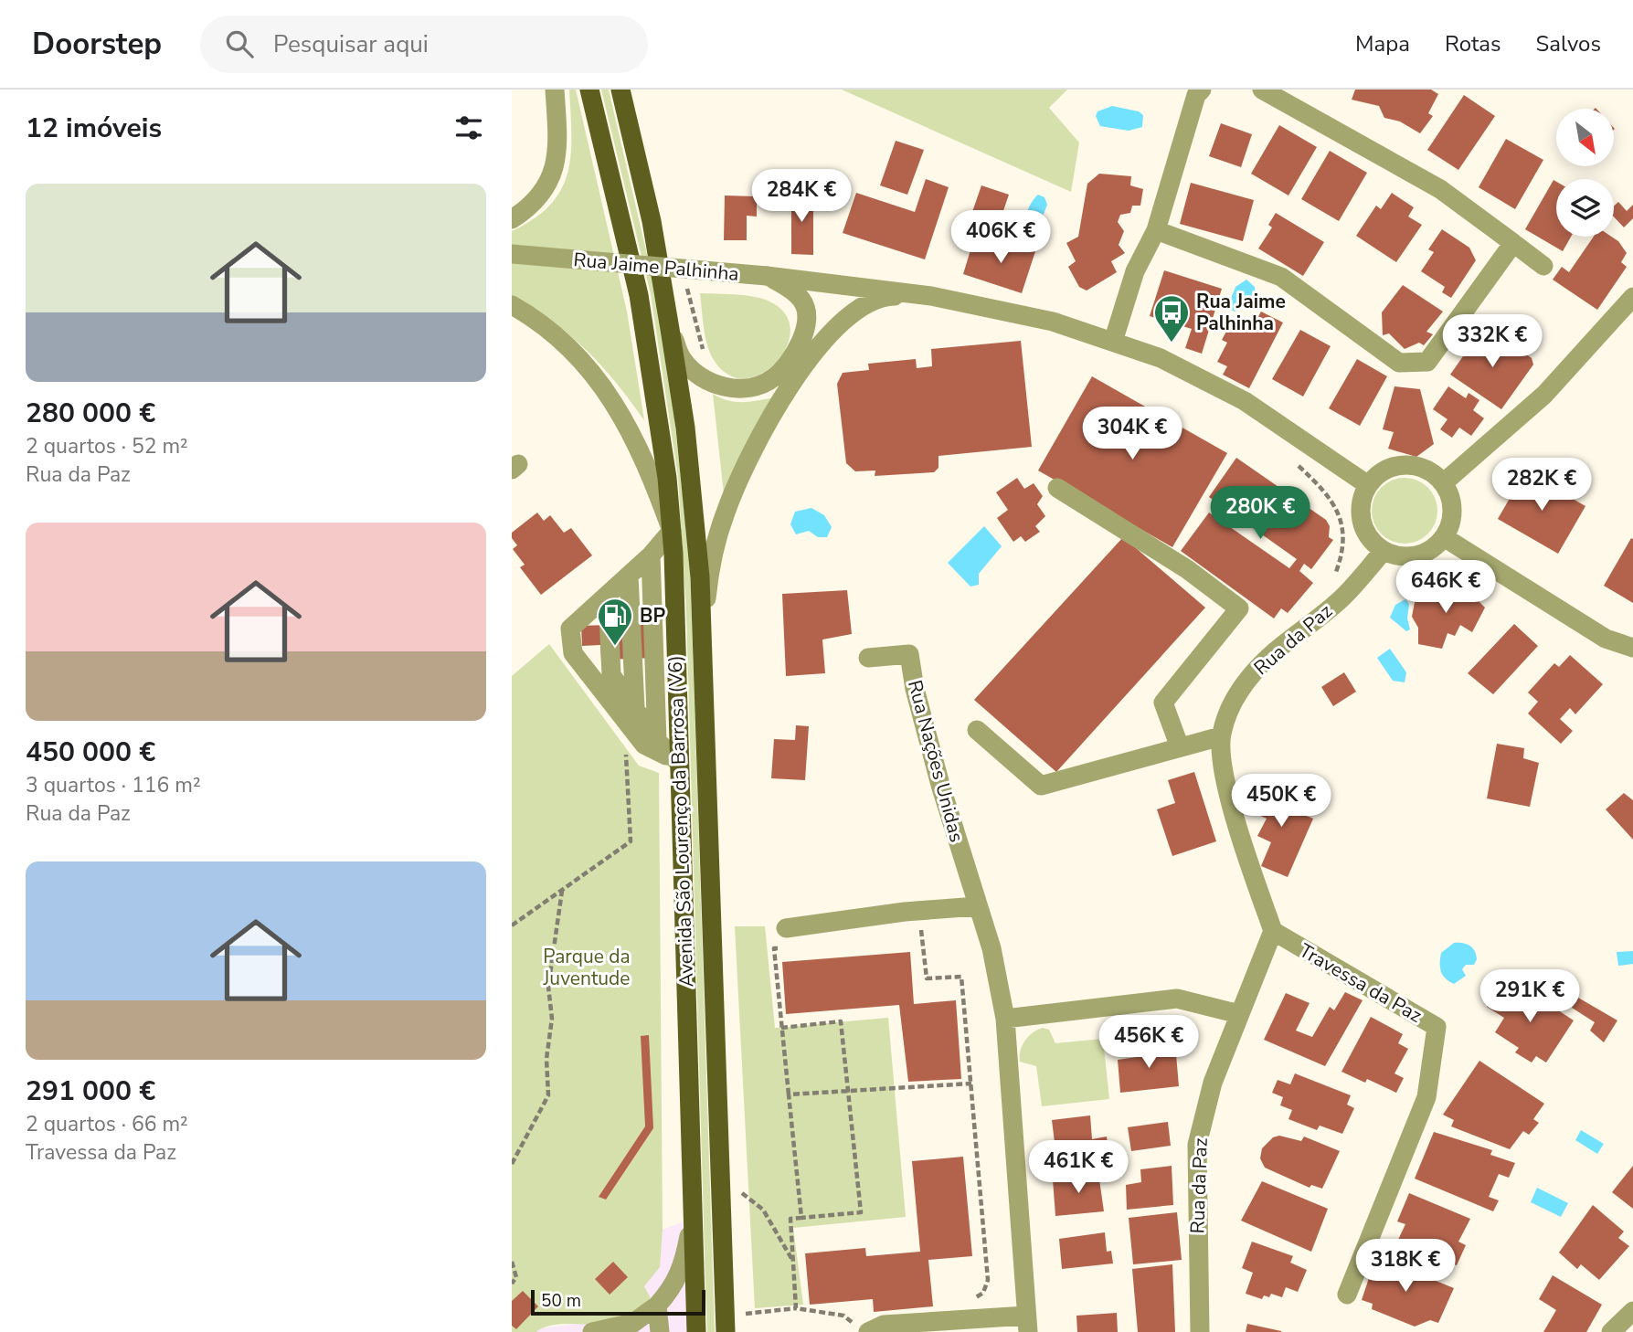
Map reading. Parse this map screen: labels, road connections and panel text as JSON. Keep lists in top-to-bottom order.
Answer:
{
  "streets": {
    "main road": ["Avenida São Lourenço da Barrosa (V6)"],
    "street": [
      "Rua Jaime Palhinha",
      "Rua da Paz",
      "Rua Nações Unidas",
      "Travessa da Paz"
    ]
  },
  "crossings": [
    ["Rua Jaime Palhinha", "Rua da Paz"],
    ["Rua da Paz", "Travessa da Paz"]
  ],
  "parks": ["Parque da Juventude"],
  "places": {
    "bus stop": ["Rua Jaime Palhinha"],
    "fuel station": ["BP"]
  },
  "scale_bar": "50 m",
  "north": "bottom right",
  "page": {
    "header": "Doorstep",
    "search": "Pesquisar aqui",
    "nav": ["Mapa", "Rotas", "Salvos"],
    "heading": "12 imóveis",
    "list": [
      {
        "name": "280 000 €",
        "note": "2 quartos · 52 m² · Rua da Paz"
      },
      {
        "name": "450 000 €",
        "note": "3 quartos · 116 m² · Rua da Paz"
      },
      {
        "name": "291 000 €",
        "note": "2 quartos · 66 m² · Travessa da Paz"
      }
    ],
    "price": [
      "284K €",
      "406K €",
      "332K €",
      "304K €",
      "282K €",
      "280K €",
      "646K €",
      "450K €",
      "291K €",
      "456K €",
      "461K €",
      "318K €"
    ],
    "scale": "50 m"
  }
}
